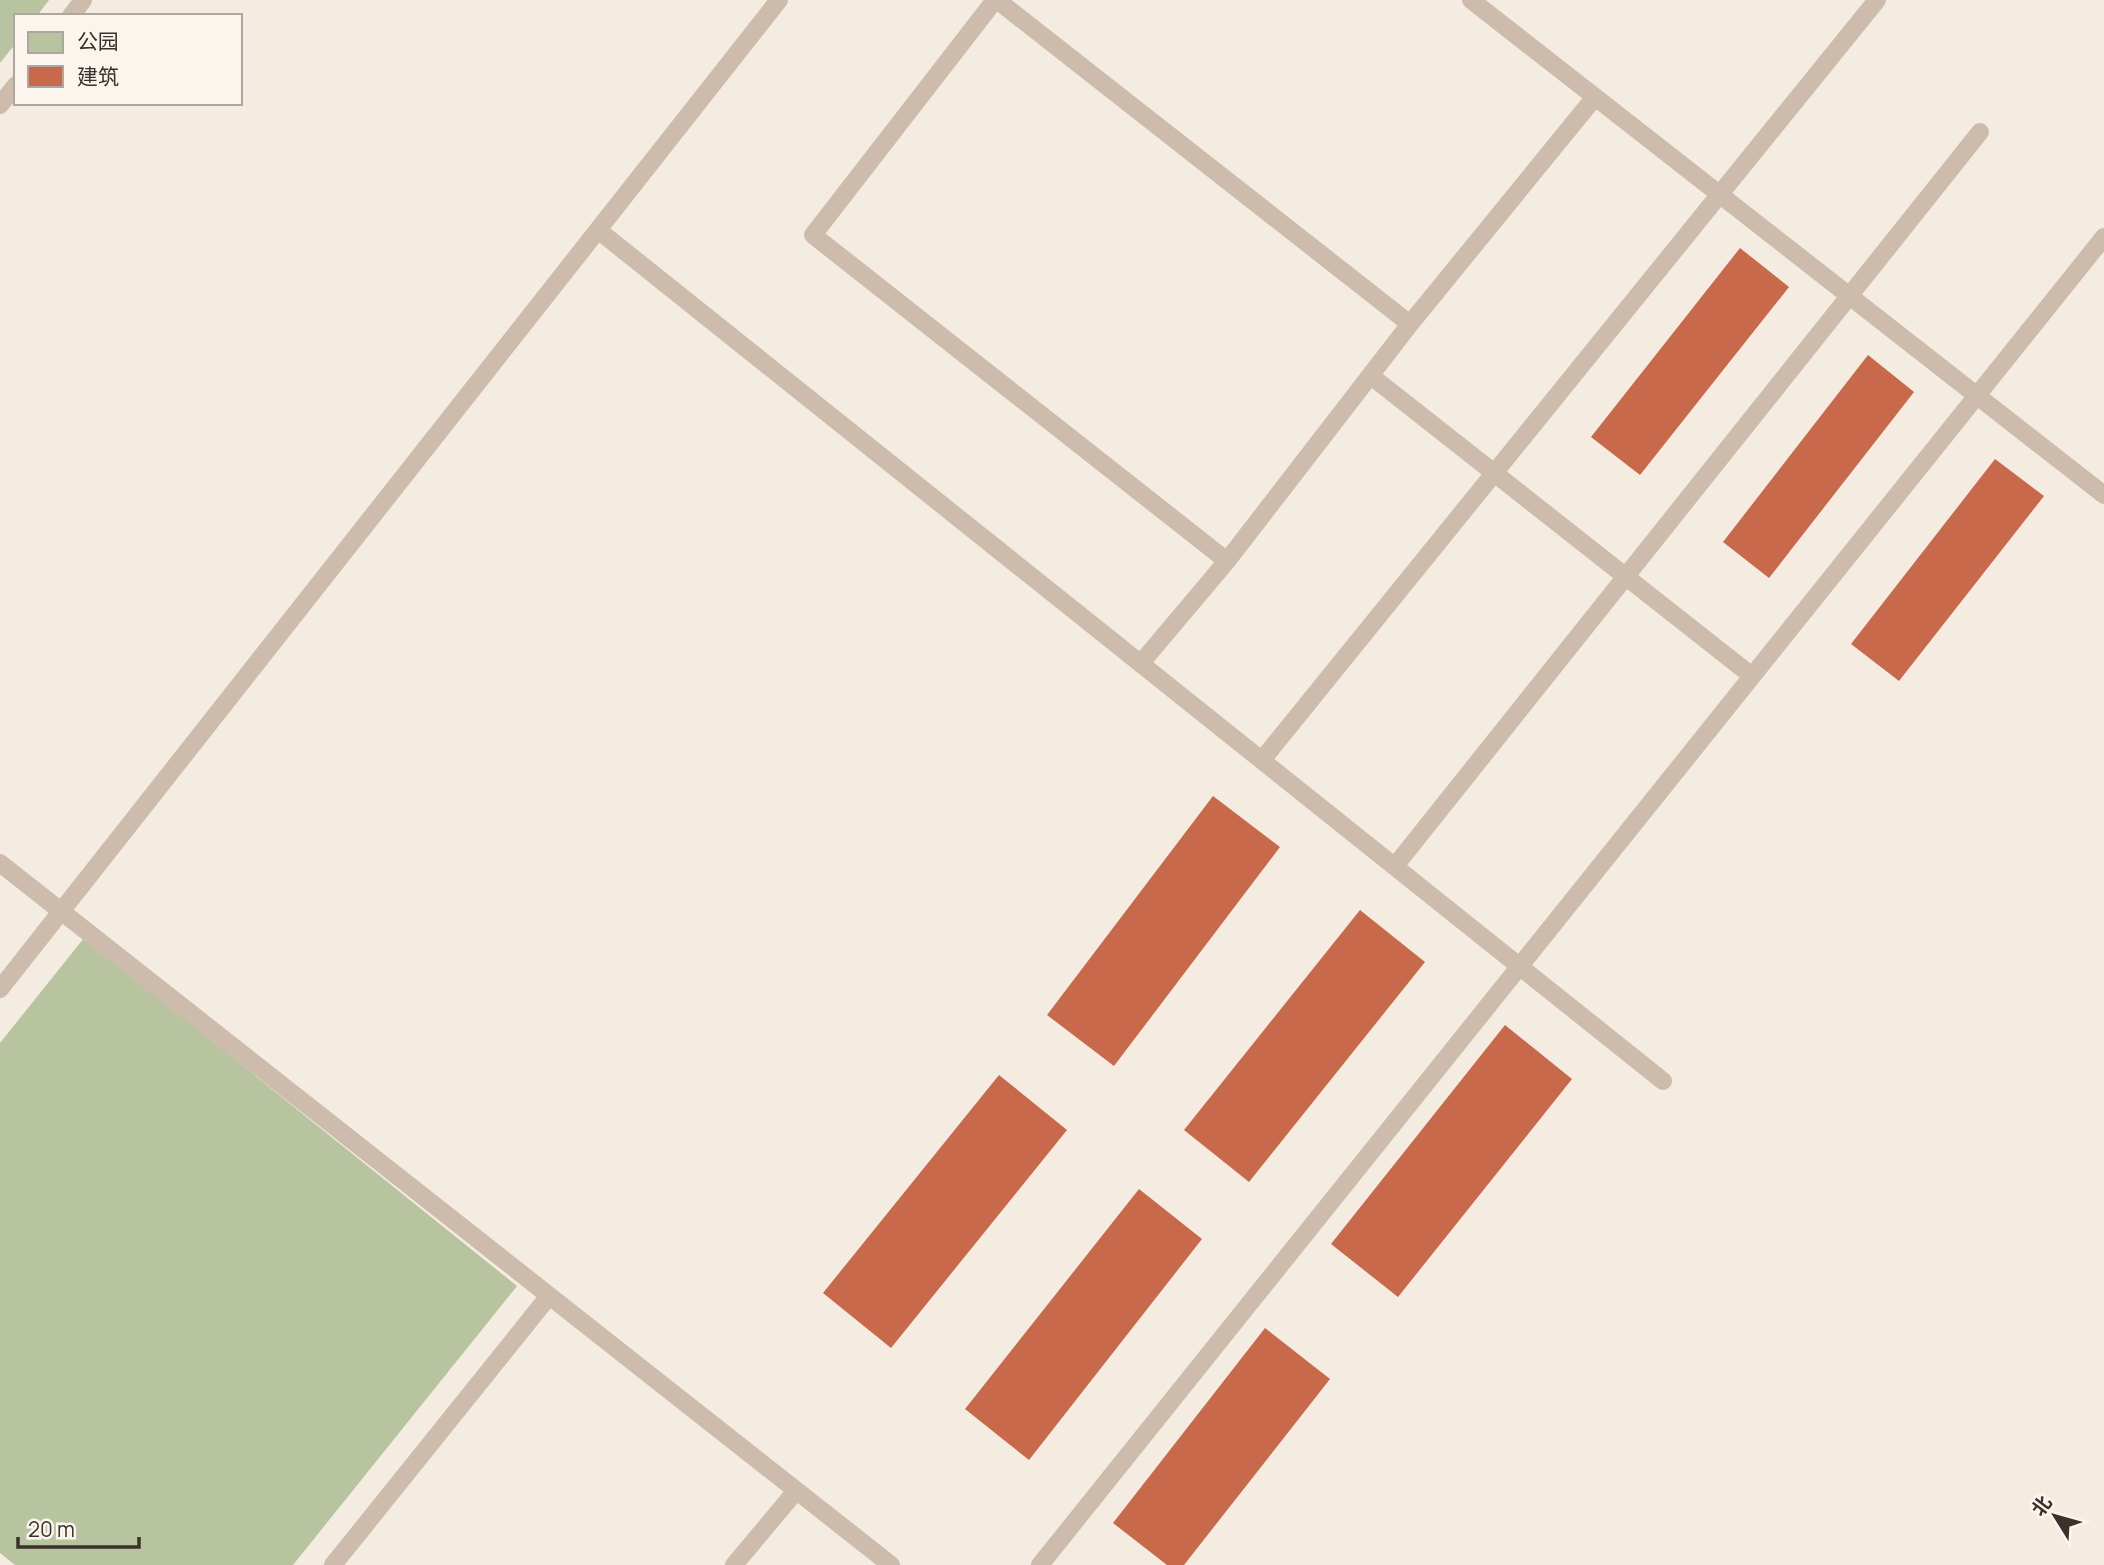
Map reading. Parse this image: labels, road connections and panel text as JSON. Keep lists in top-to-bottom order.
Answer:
{
  "legend": ["公园", "建筑"],
  "scale_bar": "20 m",
  "north": "top left"
}
